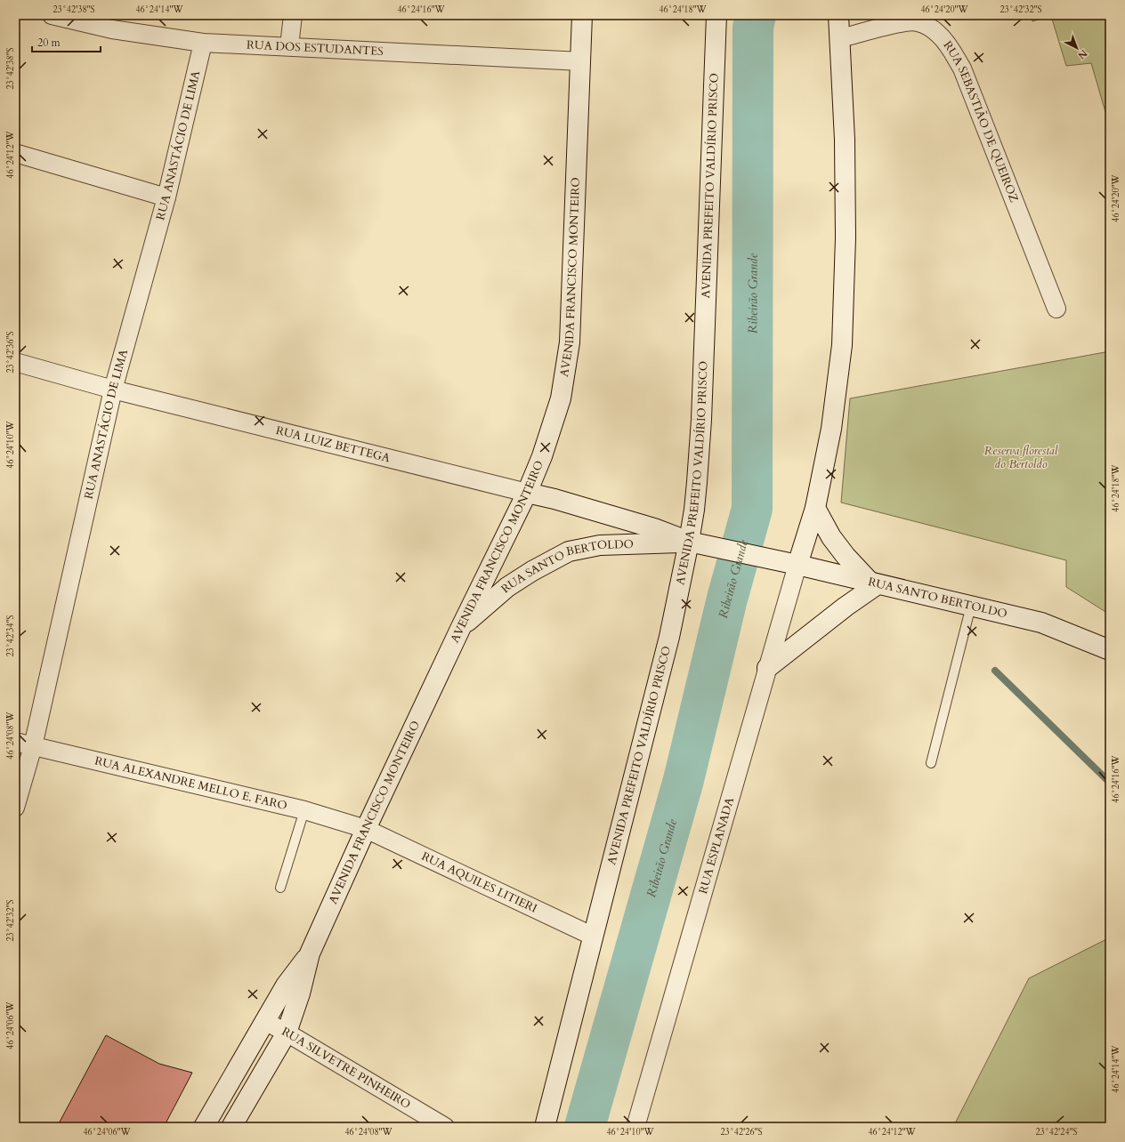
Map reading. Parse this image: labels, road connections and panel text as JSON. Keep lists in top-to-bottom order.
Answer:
{
  "streets": {
    "main road": ["AVENIDA PREFEITO VALDÍRIO PRISCO", "AVENIDA FRANCISCO MONTEIRO", "RUA SANTO BERTOLDO"],
    "street": [
      "RUA DOS ESTUDANTES",
      "RUA SEBASTIÃO DE QUEIROZ",
      "RUA ANASTÁCIO DE LIMA",
      "RUA LUIZ BETTEGA",
      "RUA ALEXANDRE MELLO E. FARO",
      "RUA ESPLANADA",
      "RUA AQUILES LITIERI",
      "RUA SILVETRE PINHEIRO"
    ]
  },
  "crossings": [
    ["RUA DOS ESTUDANTES", "RUA ANASTÁCIO DE LIMA"],
    ["RUA DOS ESTUDANTES", "AVENIDA FRANCISCO MONTEIRO"],
    ["RUA ANASTÁCIO DE LIMA", "RUA LUIZ BETTEGA"],
    ["RUA ANASTÁCIO DE LIMA", "RUA ALEXANDRE MELLO E. FARO"],
    ["AVENIDA PREFEITO VALDÍRIO PRISCO", "RUA SANTO BERTOLDO"],
    ["AVENIDA PREFEITO VALDÍRIO PRISCO", "RUA AQUILES LITIERI"],
    ["AVENIDA FRANCISCO MONTEIRO", "RUA LUIZ BETTEGA"],
    ["AVENIDA FRANCISCO MONTEIRO", "RUA SANTO BERTOLDO"],
    ["AVENIDA FRANCISCO MONTEIRO", "RUA ALEXANDRE MELLO E. FARO"],
    ["AVENIDA FRANCISCO MONTEIRO", "RUA AQUILES LITIERI"],
    ["AVENIDA FRANCISCO MONTEIRO", "RUA SILVETRE PINHEIRO"],
    ["RUA LUIZ BETTEGA", "RUA SANTO BERTOLDO"],
    ["RUA SANTO BERTOLDO", "RUA ESPLANADA"],
    ["RUA ALEXANDRE MELLO E. FARO", "RUA AQUILES LITIERI"]
  ],
  "water": ["Ribeirão Grande"],
  "parks": ["Reserva florestal do Bertoldo"],
  "scale_bar": "20 m",
  "north": "bottom right",
  "coordinates": [
    "23°42'38\"S",
    "46°24'14\"W",
    "46°24'16\"W",
    "46°24'18\"W",
    "46°24'20\"W",
    "23°42'32\"S",
    "46°24'12\"W",
    "23°42'36\"S",
    "46°24'10\"W",
    "23°42'34\"S",
    "46°24'08\"W",
    "46°24'06\"W",
    "23°42'26\"S",
    "23°42'24\"S"
  ]
}
